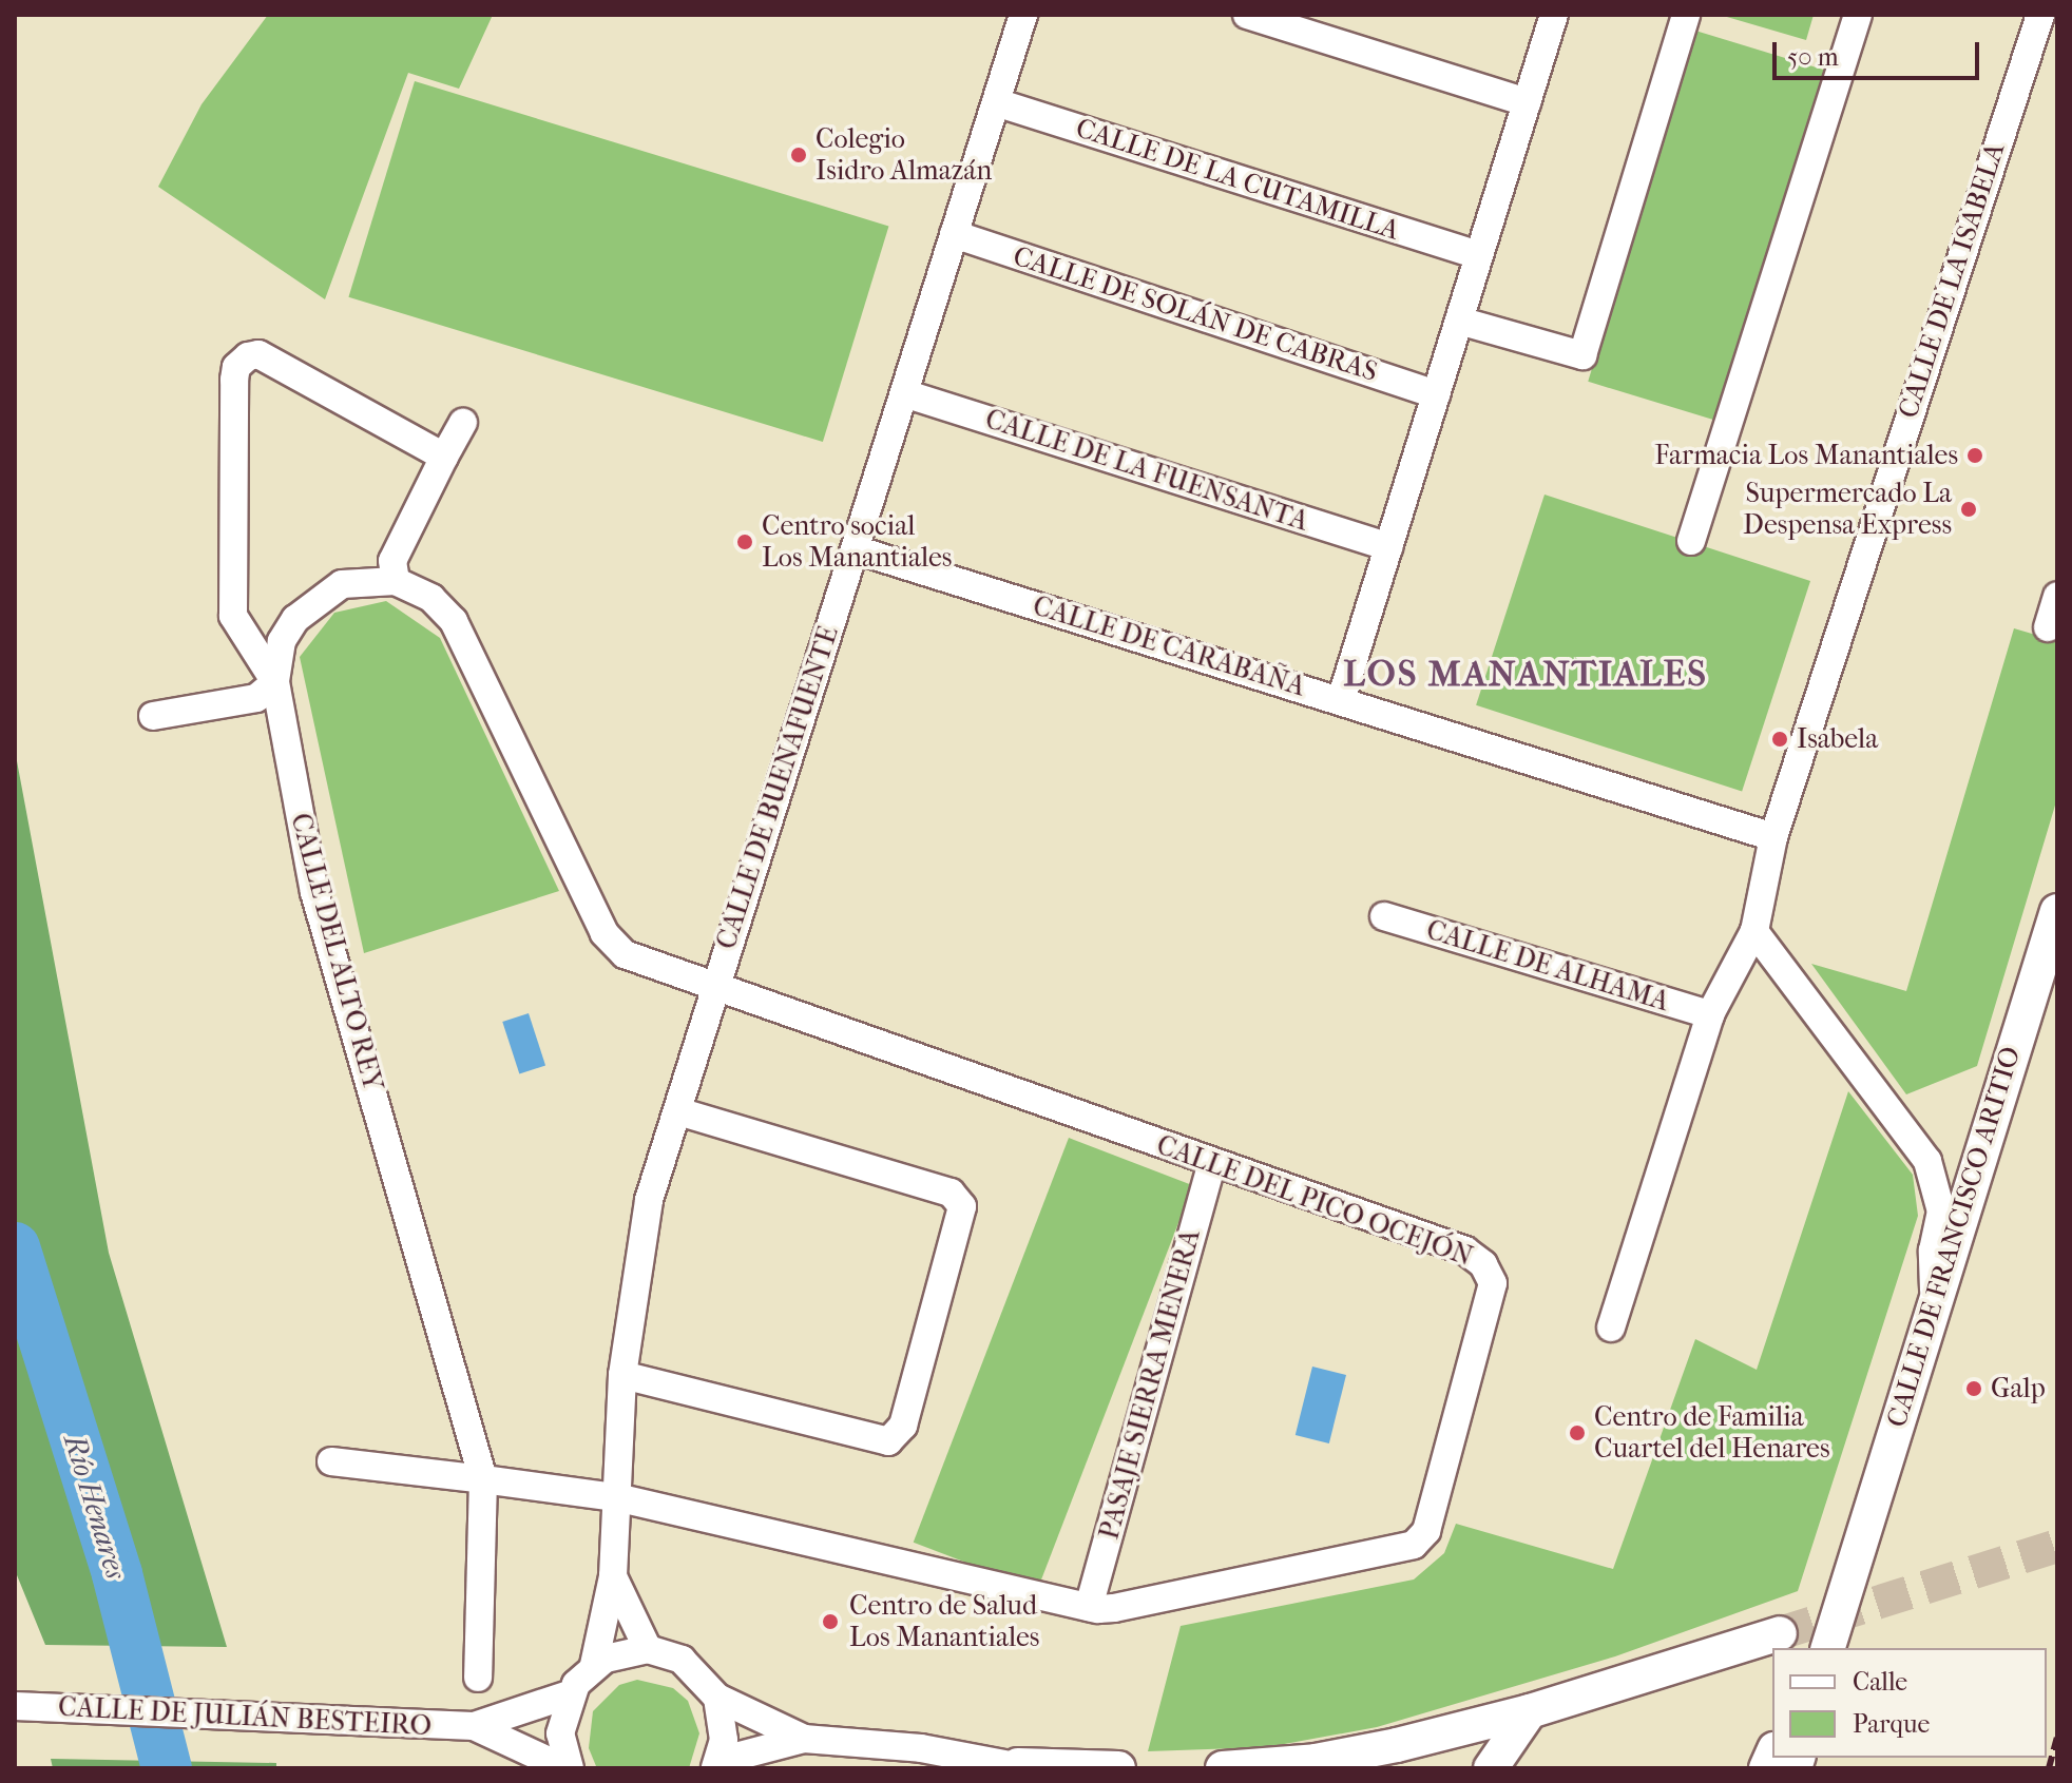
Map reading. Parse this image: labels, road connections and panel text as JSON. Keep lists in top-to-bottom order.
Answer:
{
  "streets": {
    "main road": ["CALLE DE FRANCISCO ARITIO"],
    "street": [
      "CALLE DE LA CUTAMILLA",
      "CALLE DE LA ISABELA",
      "CALLE DE SOLÁN DE CABRAS",
      "CALLE DE LA FUENSANTA",
      "CALLE DE CARABAÑA",
      "CALLE DE BUENAFUENTE",
      "CALLE DEL ALTO REY",
      "CALLE DE ALHAMA",
      "CALLE DEL PICO OCEJÓN",
      "PASAJE SIERRA MENERA",
      "CALLE DE JULIÁN BESTEIRO"
    ]
  },
  "crossings": [
    ["CALLE DE LA CUTAMILLA", "CALLE DE BUENAFUENTE"],
    ["CALLE DE LA ISABELA", "CALLE DE CARABAÑA"],
    ["CALLE DE LA ISABELA", "CALLE DE ALHAMA"],
    ["CALLE DE SOLÁN DE CABRAS", "CALLE DE BUENAFUENTE"],
    ["CALLE DE LA FUENSANTA", "CALLE DE BUENAFUENTE"],
    ["CALLE DE CARABAÑA", "CALLE DE BUENAFUENTE"],
    ["CALLE DE BUENAFUENTE", "CALLE DEL ALTO REY"],
    ["CALLE DE BUENAFUENTE", "CALLE DEL PICO OCEJÓN"],
    ["CALLE DEL ALTO REY", "CALLE DEL PICO OCEJÓN"],
    ["CALLE DEL PICO OCEJÓN", "PASAJE SIERRA MENERA"]
  ],
  "districts": ["LOS MANANTIALES"],
  "water": ["Río Henares"],
  "places": [
    "Colegio Isidro Almazán",
    "Farmacia Los Manantiales",
    "Supermercado La Despensa Express",
    "Centro social Los Manantiales",
    "Isabela",
    "Galp",
    "Centro de Familia Cuartel del Henares",
    "Centro de Salud Los Manantiales"
  ],
  "legend": ["Calle", "Parque"],
  "scale_bar": "50 m"
}
